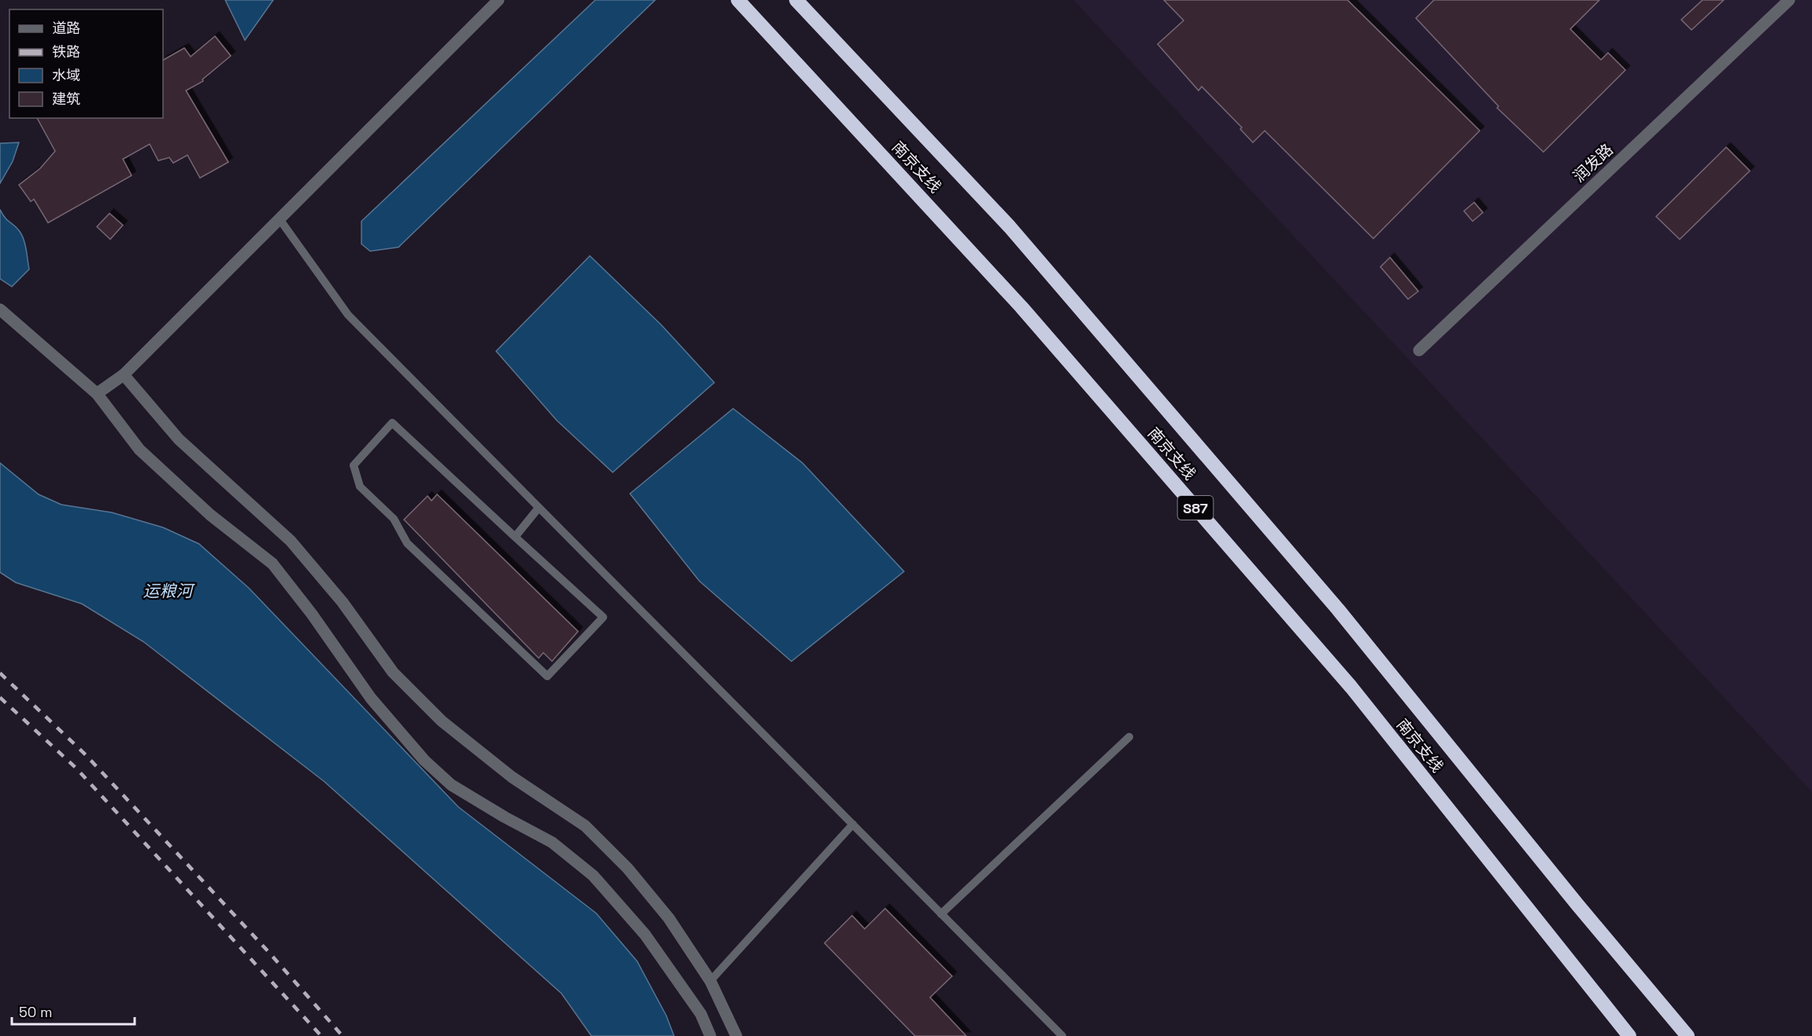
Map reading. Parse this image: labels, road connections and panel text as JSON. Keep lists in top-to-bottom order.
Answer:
{
  "streets": {
    "highway": ["南京支线", "S87"],
    "street": ["润发路"]
  },
  "water": ["运粮河"],
  "legend": [
    "道路",
    "铁路",
    "水域",
    "建筑"
  ],
  "scale_bar": "50 m"
}
